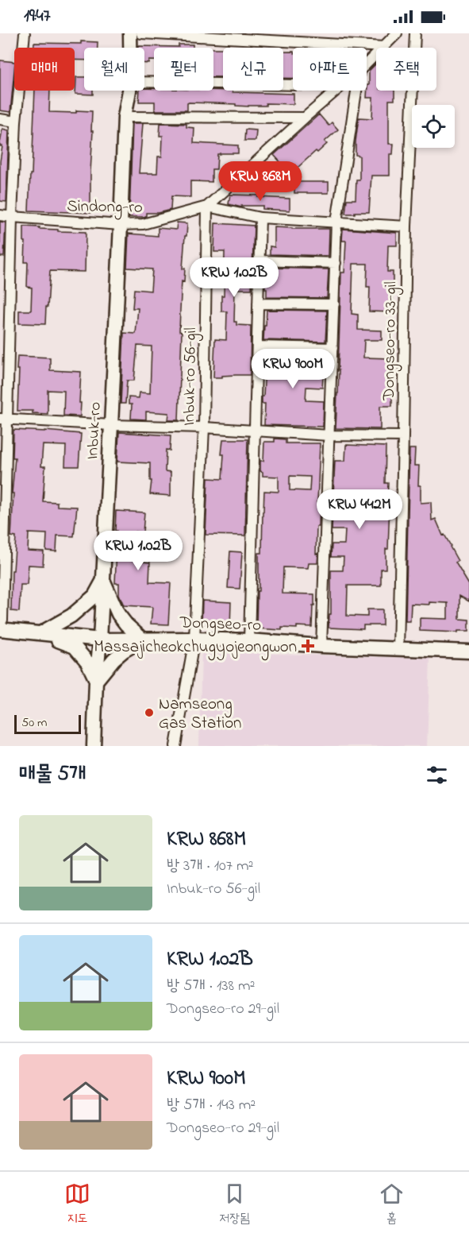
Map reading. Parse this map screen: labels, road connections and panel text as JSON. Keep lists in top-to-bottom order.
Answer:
{
  "streets": {
    "street": [
      "Sindong-ro",
      "Dongseo-ro 33-gil",
      "Inbuk-ro 56-gil",
      "Inbuk-ro",
      "Dongseo-ro"
    ]
  },
  "crossings": [
    ["Sindong-ro", "Inbuk-ro 56-gil"],
    ["Sindong-ro", "Inbuk-ro"],
    ["Dongseo-ro 33-gil", "Dongseo-ro"],
    ["Inbuk-ro 56-gil", "Dongseo-ro"],
    ["Inbuk-ro", "Dongseo-ro"]
  ],
  "places": {
    "health": ["Massajicheokchugyojeongwon"],
    "other": ["Namseong Gas Station"]
  },
  "scale_bar": "50 m",
  "page": {
    "status": "19:47",
    "chip": [
      "매매",
      "월세",
      "필터",
      "신규",
      "아파트",
      "주택"
    ],
    "price": [
      "KRW 868M",
      "KRW 1.02B",
      "KRW 900M",
      "KRW 442M",
      "KRW 1.02B"
    ],
    "scale": "50 m",
    "heading": "매물 5개",
    "list": [
      {
        "name": "KRW 868M",
        "note": "방 3개 · 107 m² · Inbuk-ro 56-gil"
      },
      {
        "name": "KRW 1.02B",
        "note": "방 5개 · 138 m² · Dongseo-ro 29-gil"
      },
      {
        "name": "KRW 900M",
        "note": "방 5개 · 143 m² · Dongseo-ro 29-gil"
      }
    ],
    "tabs": ["지도", "저장됨", "홈"]
  }
}
